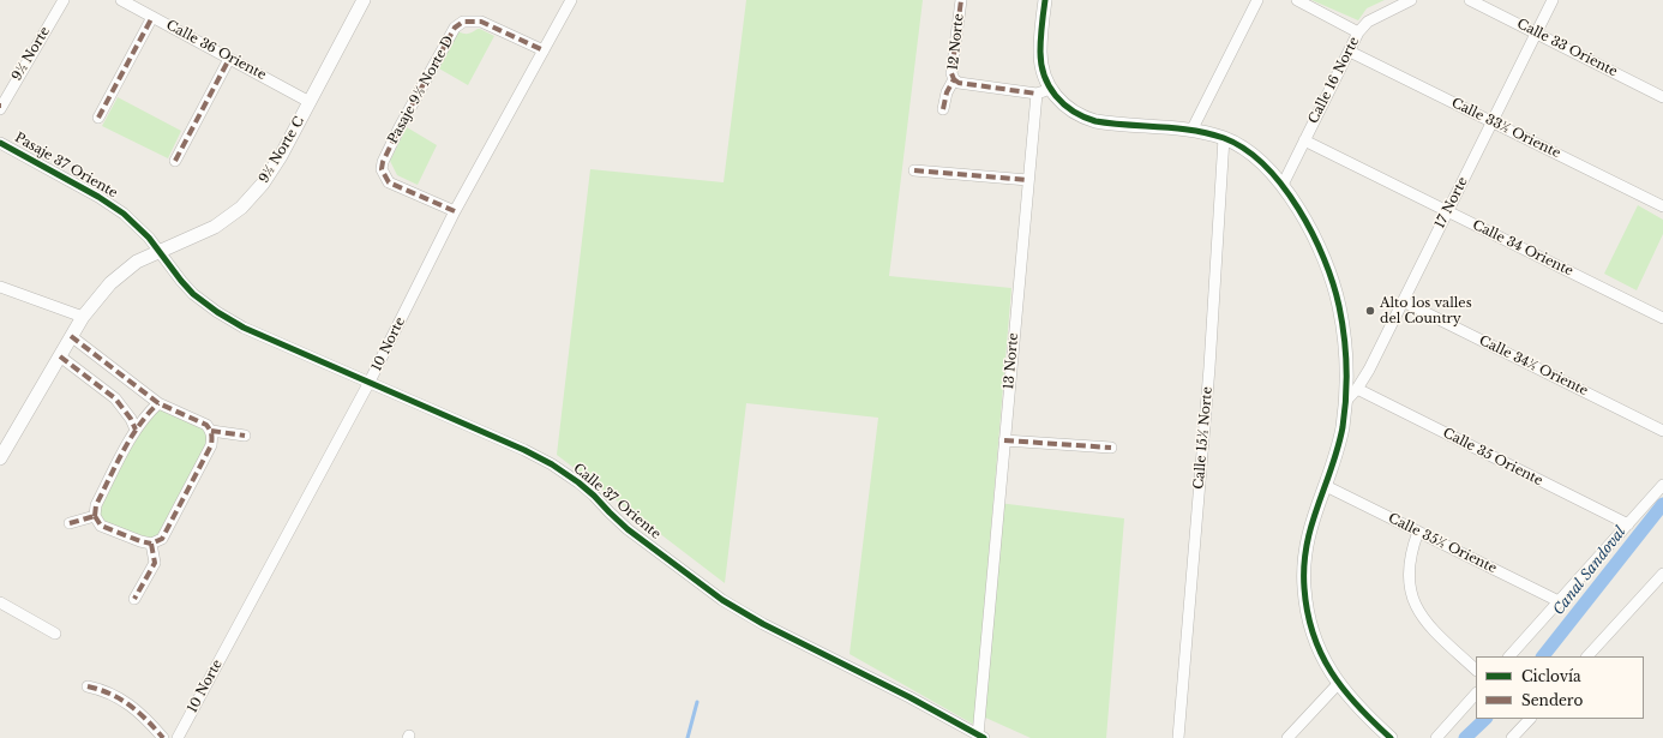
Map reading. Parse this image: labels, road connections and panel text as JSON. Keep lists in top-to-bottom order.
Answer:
{
  "streets": {
    "street": [
      "12 Norte",
      "Calle 33 Oriente",
      "Calle 36 Oriente",
      "9½ Norte",
      "Calle 16 Norte",
      "Pasaje 9½ Norte D",
      "Calle 33½ Oriente",
      "9½ Norte C",
      "Pasaje 37 Oriente",
      "17 Norte",
      "Calle 34 Oriente",
      "10 Norte",
      "13 Norte",
      "Calle 34½ Oriente",
      "Calle 15½ Norte",
      "Calle 35 Oriente",
      "Calle 37 Oriente",
      "Calle 35½ Oriente"
    ]
  },
  "crossings": [
    ["Calle 33 Oriente", "17 Norte"],
    ["Calle 36 Oriente", "9½ Norte C"],
    ["Calle 16 Norte", "Calle 33½ Oriente"],
    ["Calle 16 Norte", "Calle 34 Oriente"],
    ["Pasaje 9½ Norte D", "10 Norte"],
    ["Calle 33½ Oriente", "17 Norte"],
    ["9½ Norte C", "Pasaje 37 Oriente"],
    ["9½ Norte C", "Calle 37 Oriente"],
    ["Pasaje 37 Oriente", "Calle 37 Oriente"],
    ["17 Norte", "Calle 34 Oriente"],
    ["17 Norte", "Calle 34½ Oriente"],
    ["17 Norte", "Calle 35 Oriente"],
    ["10 Norte", "Calle 37 Oriente"],
    ["13 Norte", "Calle 37 Oriente"]
  ],
  "water": ["Canal Sandoval"],
  "places": ["Alto los valles del Country"],
  "legend": ["Ciclovía", "Sendero"]
}
